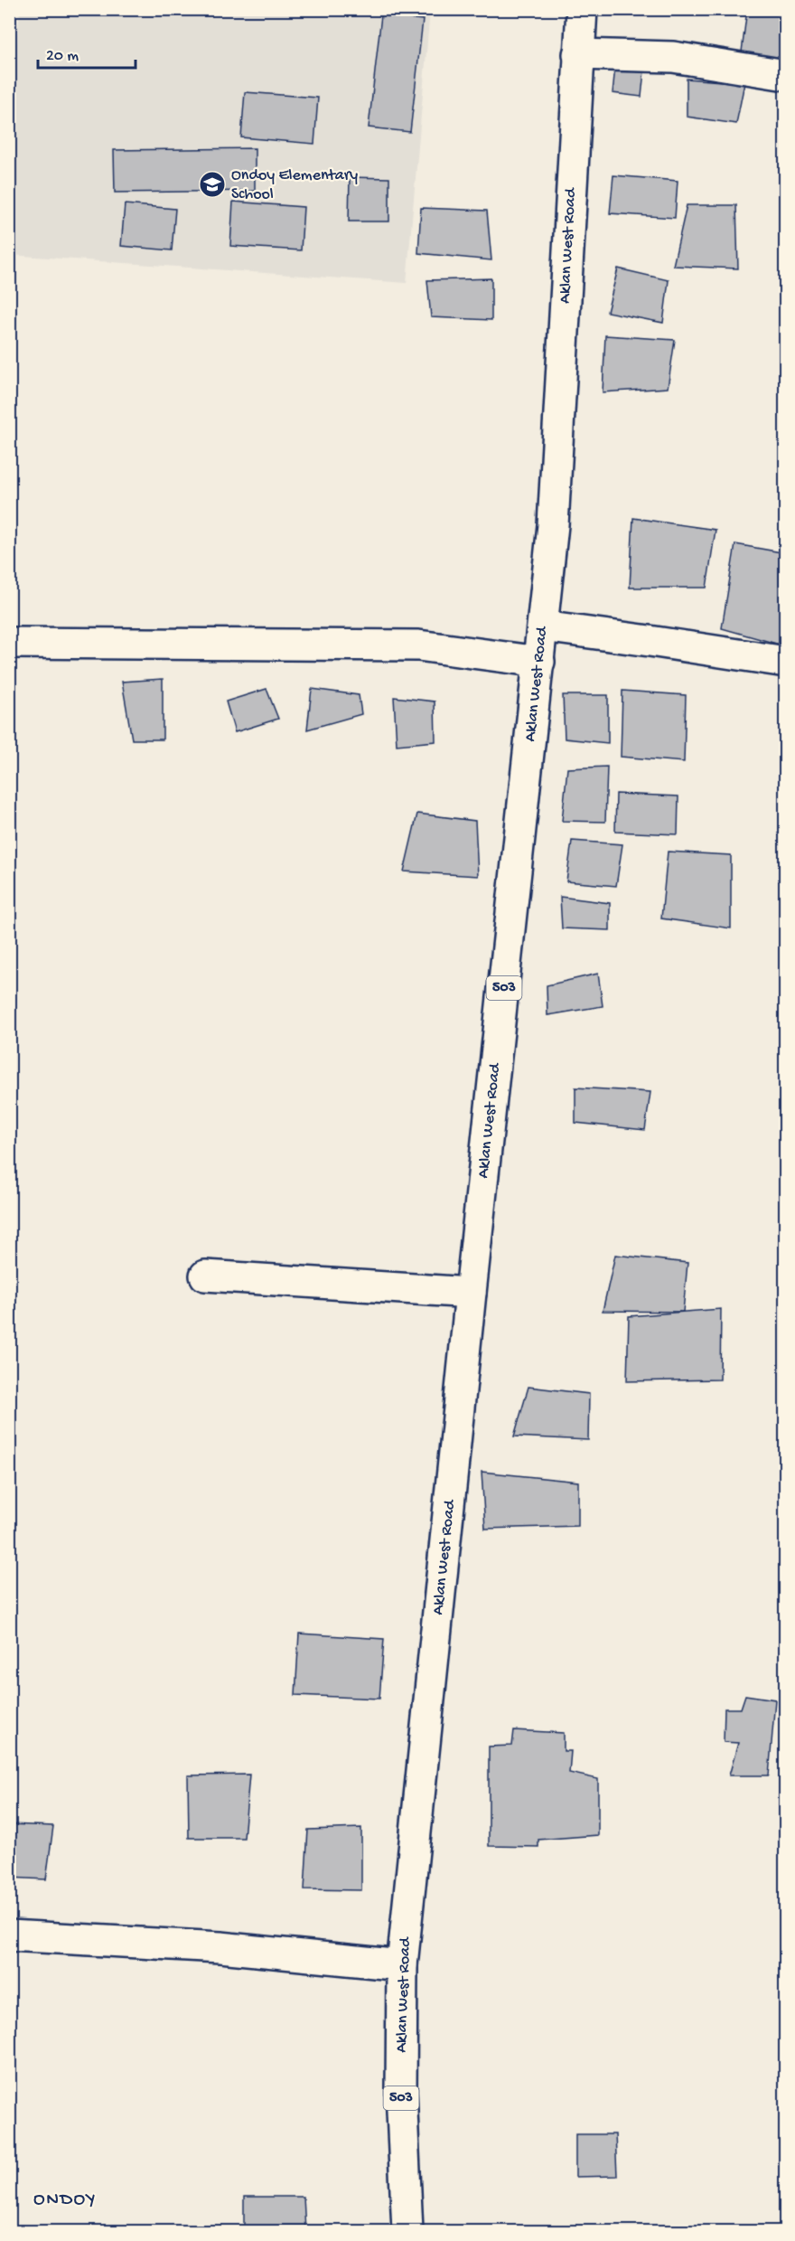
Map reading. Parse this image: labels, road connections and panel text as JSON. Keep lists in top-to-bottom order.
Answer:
{
  "streets": {
    "main road": ["Aklan West Road", "503"]
  },
  "districts": ["ONDOY"],
  "places": {
    "school or university": ["Ondoy Elementary School"]
  },
  "scale_bar": "20 m"
}
